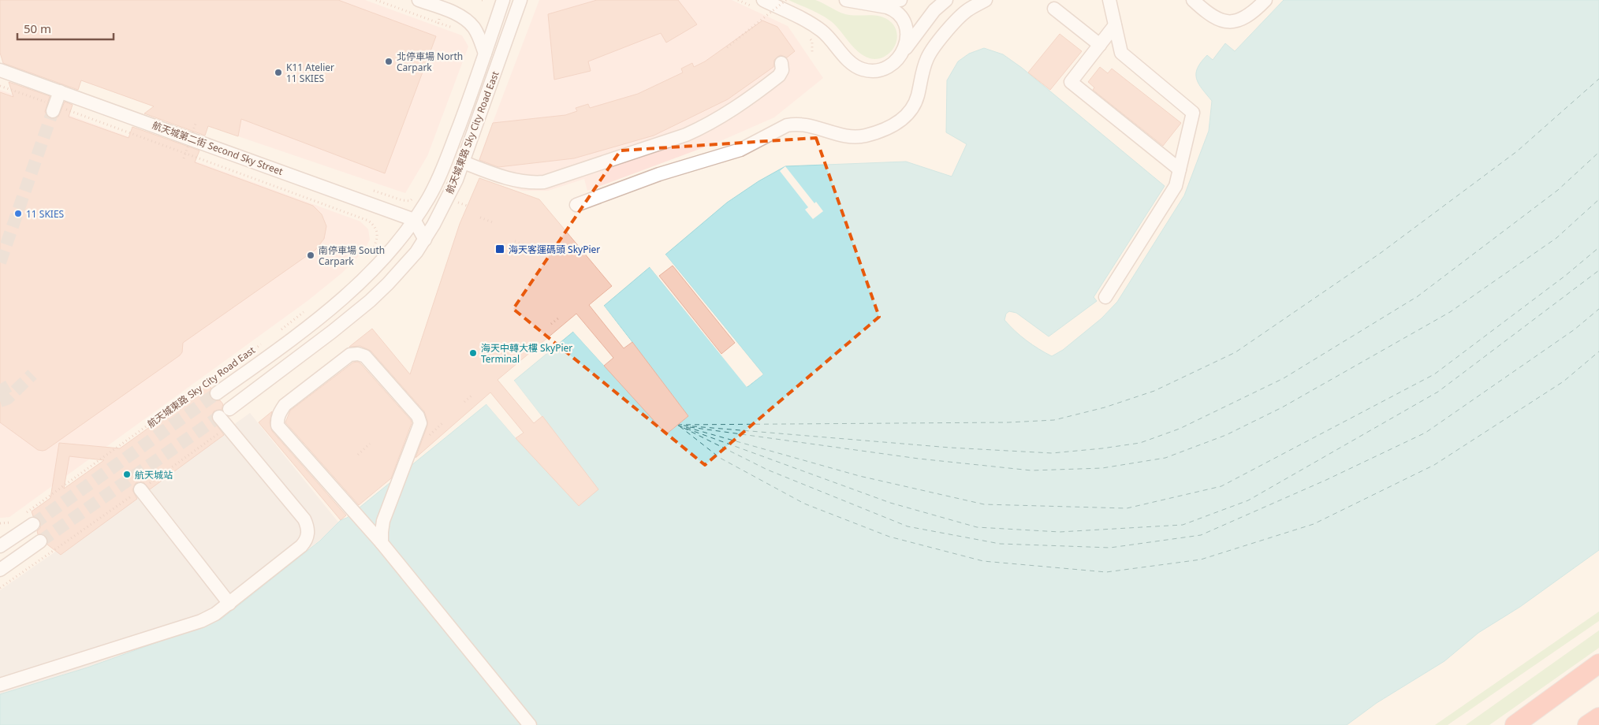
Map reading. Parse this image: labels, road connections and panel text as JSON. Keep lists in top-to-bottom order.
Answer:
{
  "streets": {
    "street": ["航天城東路 Sky City Road East", "航天城第二街 Second Sky Street"]
  },
  "crossings": [
    ["航天城東路 Sky City Road East", "航天城第二街 Second Sky Street"]
  ],
  "places": {
    "other": [
      "北停車場 North Carpark",
      "K11 Atelier 11 SKIES",
      "11 SKIES",
      "南停車場 South Carpark",
      "海天中轉大樓 SkyPier Terminal",
      "航天城站"
    ],
    "transit": ["海天客運碼頭 SkyPier"]
  },
  "scale_bar": "50 m"
}
